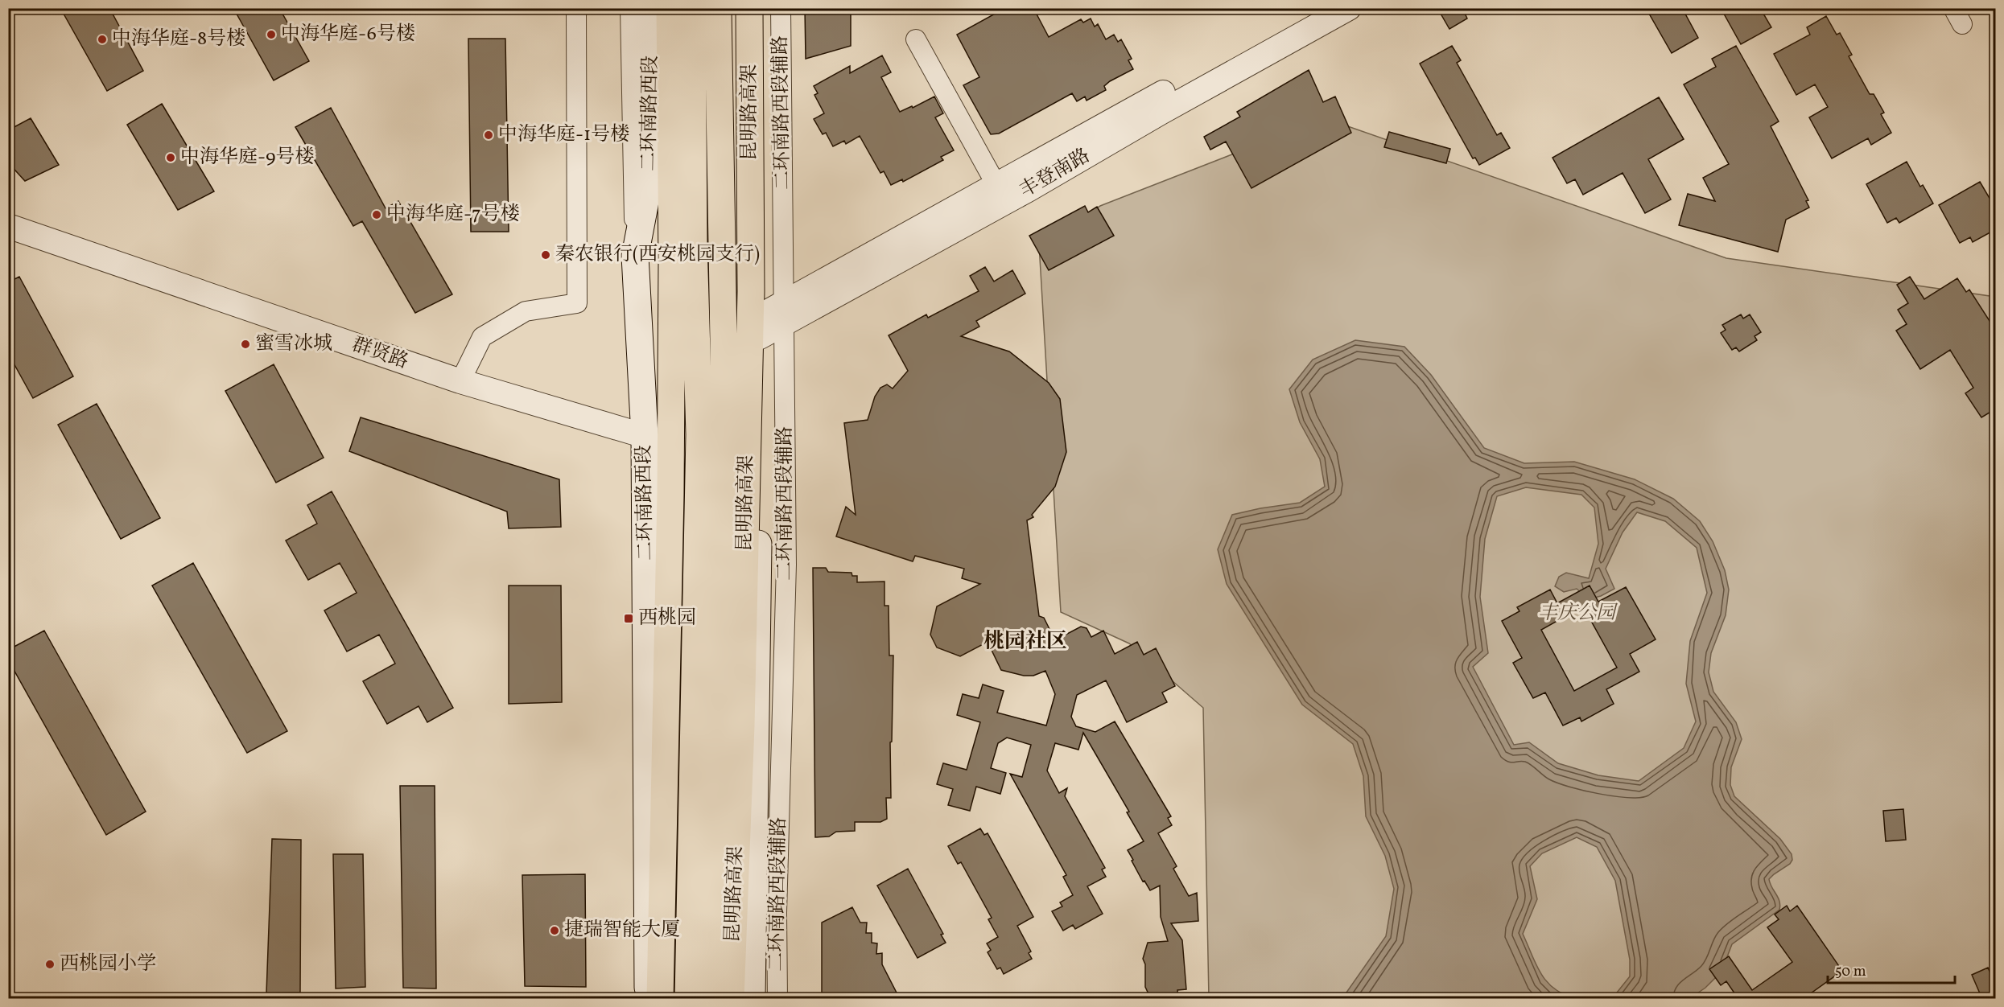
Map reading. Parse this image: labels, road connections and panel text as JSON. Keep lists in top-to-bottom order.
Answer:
{
  "streets": {
    "highway": ["昆明路高架"],
    "main road": ["二环南路西段"],
    "street": ["二环南路西段辅路", "丰登南路", "群贤路"]
  },
  "crossings": [
    ["二环南路西段辅路", "丰登南路"],
    ["二环南路西段", "群贤路"]
  ],
  "districts": ["桃园社区"],
  "parks": ["丰庆公园"],
  "places": {
    "other": [
      "中海华庭-6号楼",
      "中海华庭-8号楼",
      "中海华庭-1号楼",
      "中海华庭-9号楼",
      "中海华庭-7号楼",
      "秦农银行(西安桃园支行)",
      "蜜雪冰城",
      "捷瑞智能大厦",
      "西桃园小学"
    ],
    "transit": ["西桃园"]
  },
  "scale_bar": "50 m"
}
